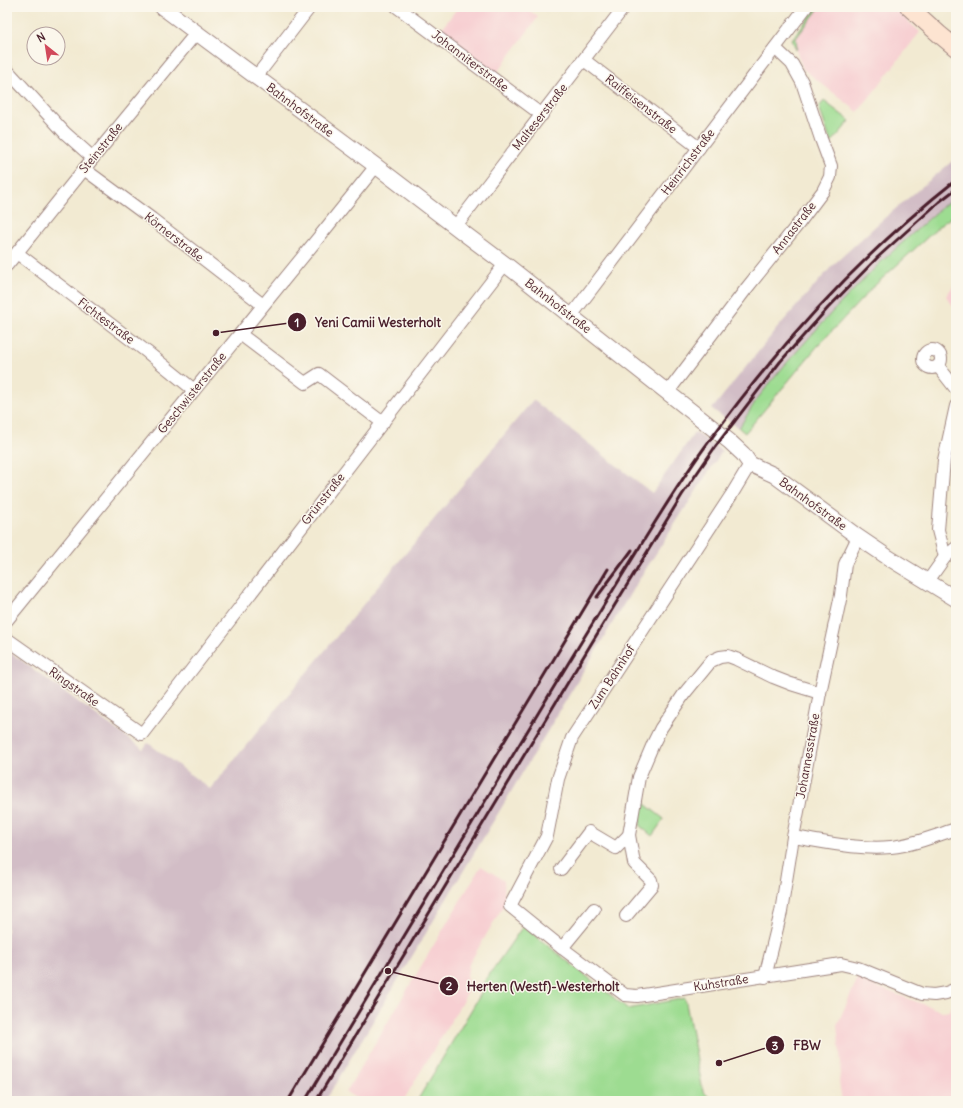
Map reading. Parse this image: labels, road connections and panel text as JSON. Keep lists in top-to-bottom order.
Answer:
{
  "streets": {
    "street": [
      "Johanniterstraße",
      "Raiffeisenstraße",
      "Bahnhofstraße",
      "Malteserstraße",
      "Steinstraße",
      "Heinrichstraße",
      "Annastraße",
      "Körnerstraße",
      "Fichtestraße",
      "Geschwisterstraße",
      "Grünstraße",
      "Zum Bahnhof",
      "Ringstraße",
      "Johannesstraße",
      "Kuhstraße"
    ]
  },
  "crossings": [
    ["Johanniterstraße", "Malteserstraße"],
    ["Raiffeisenstraße", "Malteserstraße"],
    ["Raiffeisenstraße", "Heinrichstraße"],
    ["Bahnhofstraße", "Malteserstraße"],
    ["Bahnhofstraße", "Steinstraße"],
    ["Bahnhofstraße", "Heinrichstraße"],
    ["Bahnhofstraße", "Annastraße"],
    ["Bahnhofstraße", "Geschwisterstraße"],
    ["Bahnhofstraße", "Grünstraße"],
    ["Bahnhofstraße", "Zum Bahnhof"],
    ["Bahnhofstraße", "Johannesstraße"],
    ["Steinstraße", "Körnerstraße"],
    ["Steinstraße", "Fichtestraße"],
    ["Heinrichstraße", "Annastraße"],
    ["Körnerstraße", "Geschwisterstraße"],
    ["Fichtestraße", "Geschwisterstraße"],
    ["Grünstraße", "Ringstraße"],
    ["Zum Bahnhof", "Kuhstraße"],
    ["Johannesstraße", "Kuhstraße"]
  ],
  "places": ["Yeni Camii Westerholt", "Herten (Westf)-Westerholt", "FBW"],
  "north": "top left"
}
